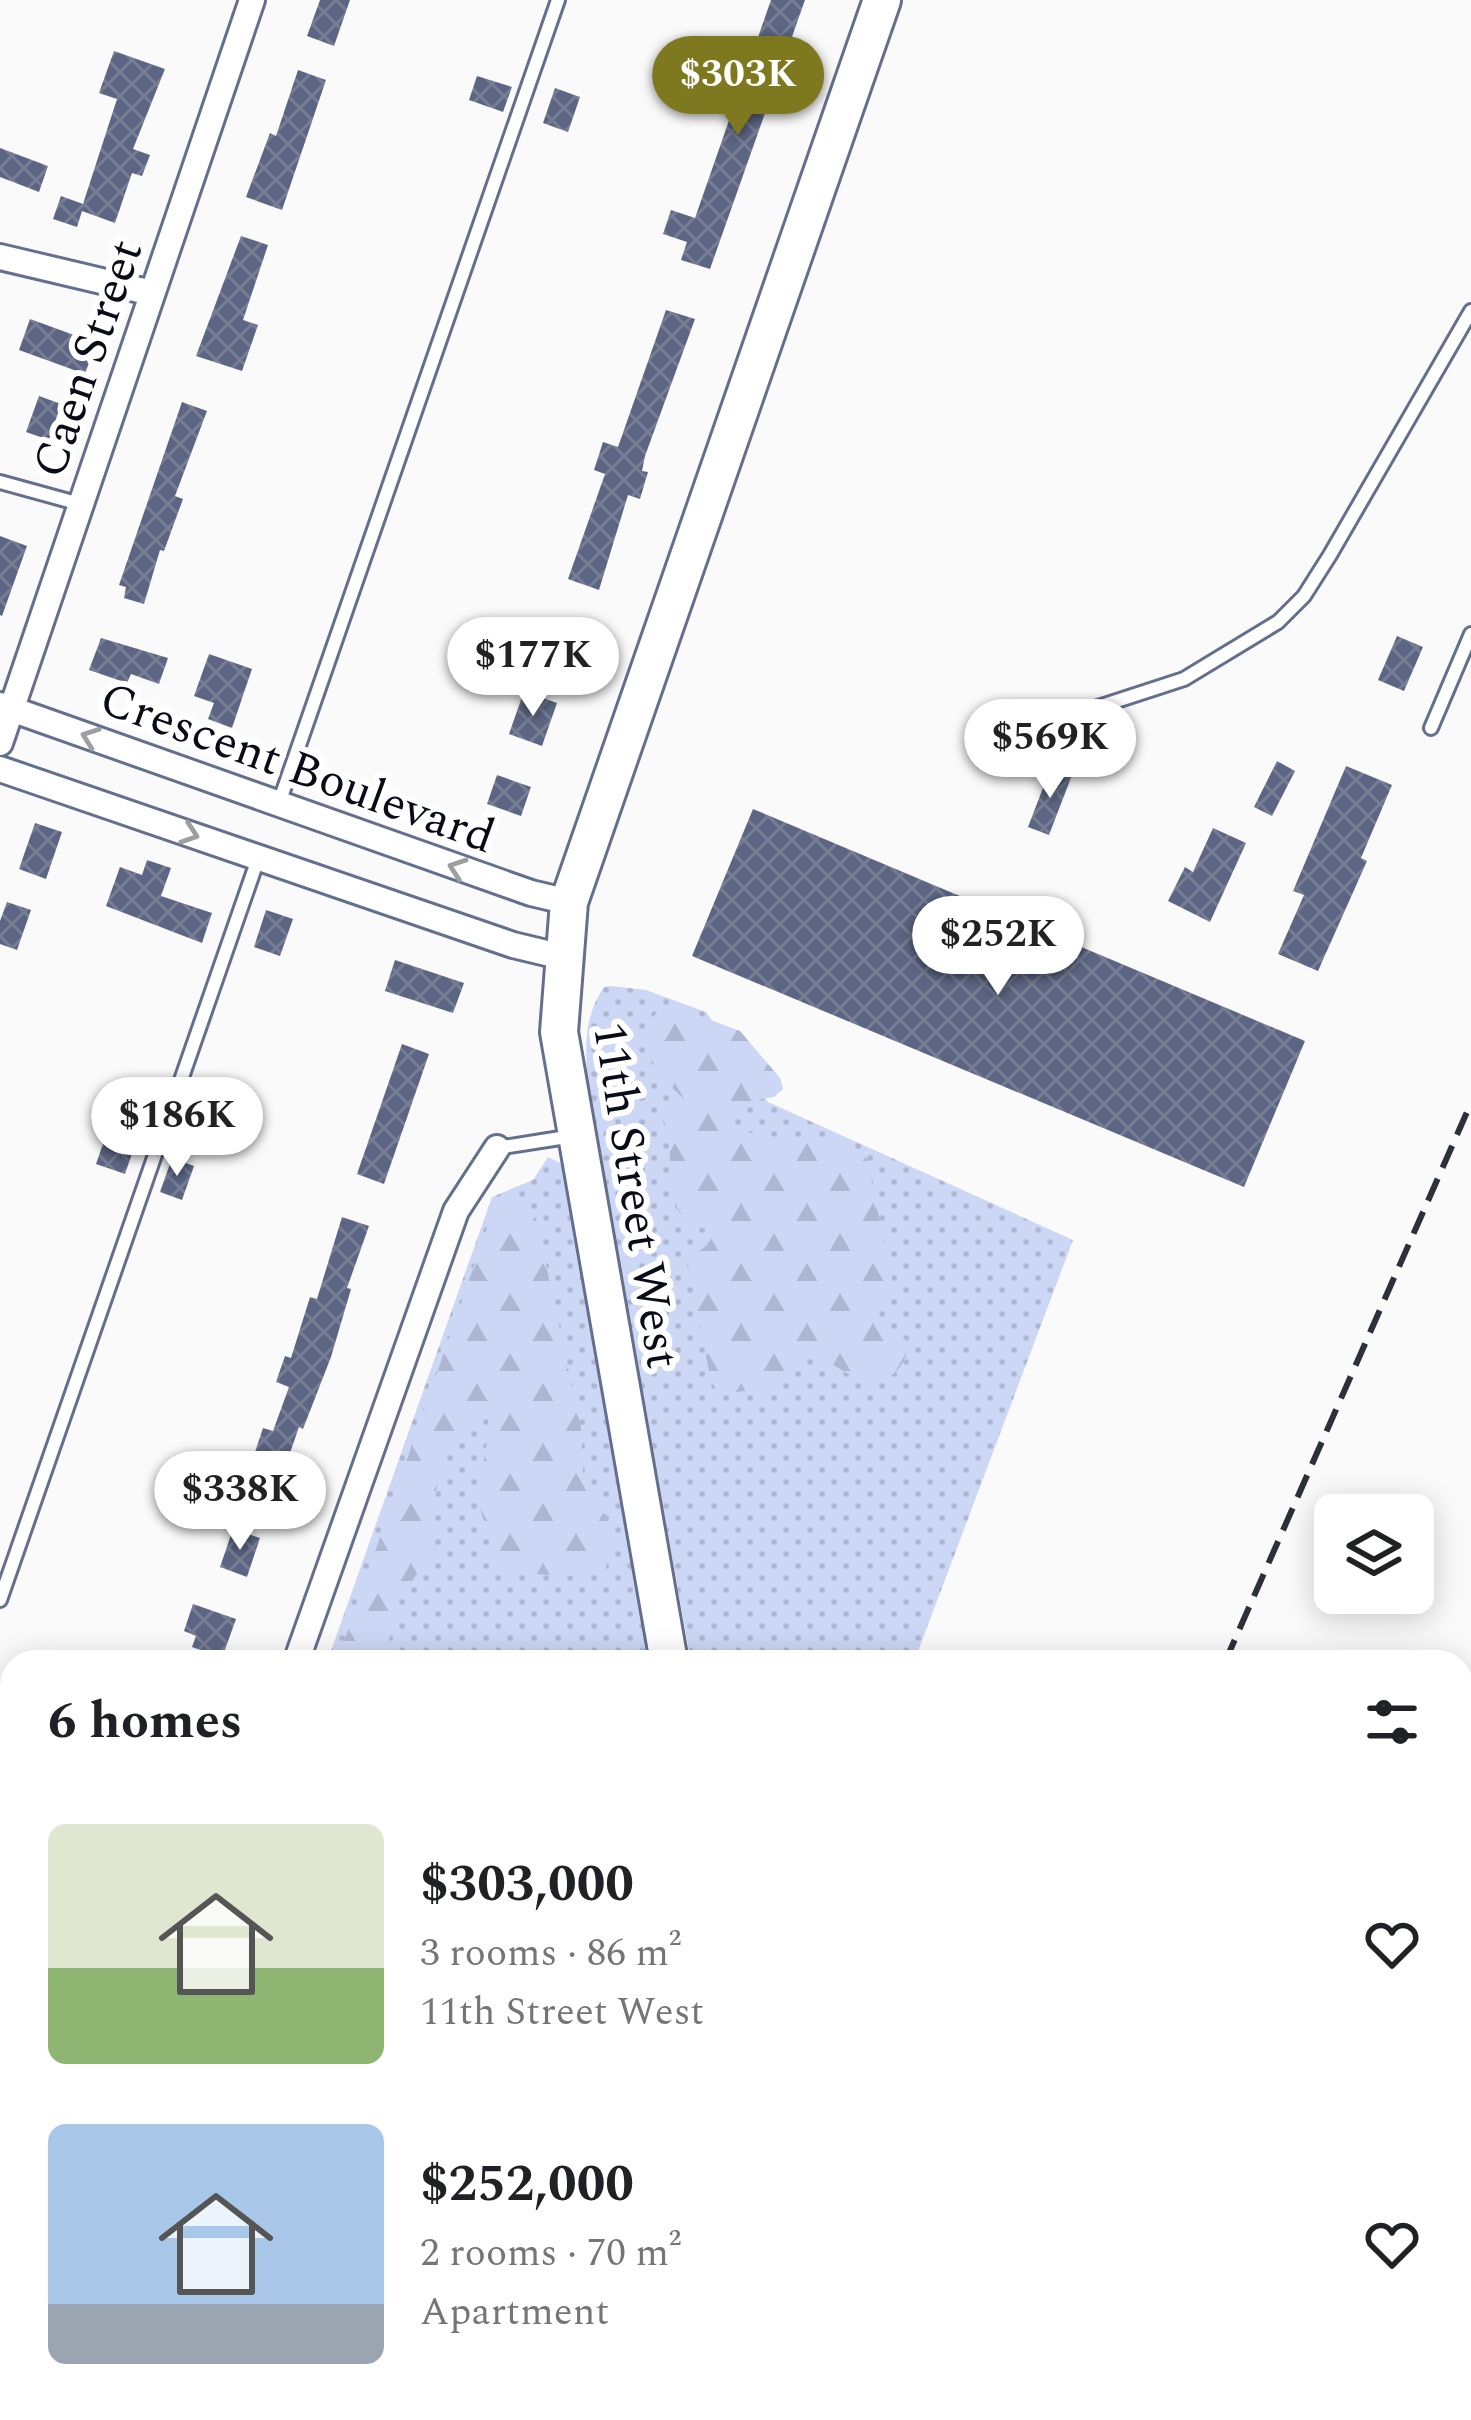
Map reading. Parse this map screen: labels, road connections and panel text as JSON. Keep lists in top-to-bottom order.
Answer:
{
  "streets": {
    "main road": ["11th Street West"],
    "street": ["Caen Street", "Crescent Boulevard"]
  },
  "crossings": [
    ["Caen Street", "Crescent Boulevard"],
    ["Crescent Boulevard", "11th Street West"]
  ],
  "page": {
    "price": [
      "$303K",
      "$177K",
      "$569K",
      "$252K",
      "$186K",
      "$338K"
    ],
    "heading": "6 homes",
    "list": [
      {
        "name": "$303,000",
        "note": "3 rooms · 86 m² · 11th Street West"
      },
      {
        "name": "$252,000",
        "note": "2 rooms · 70 m² · Apartment"
      }
    ]
  }
}
